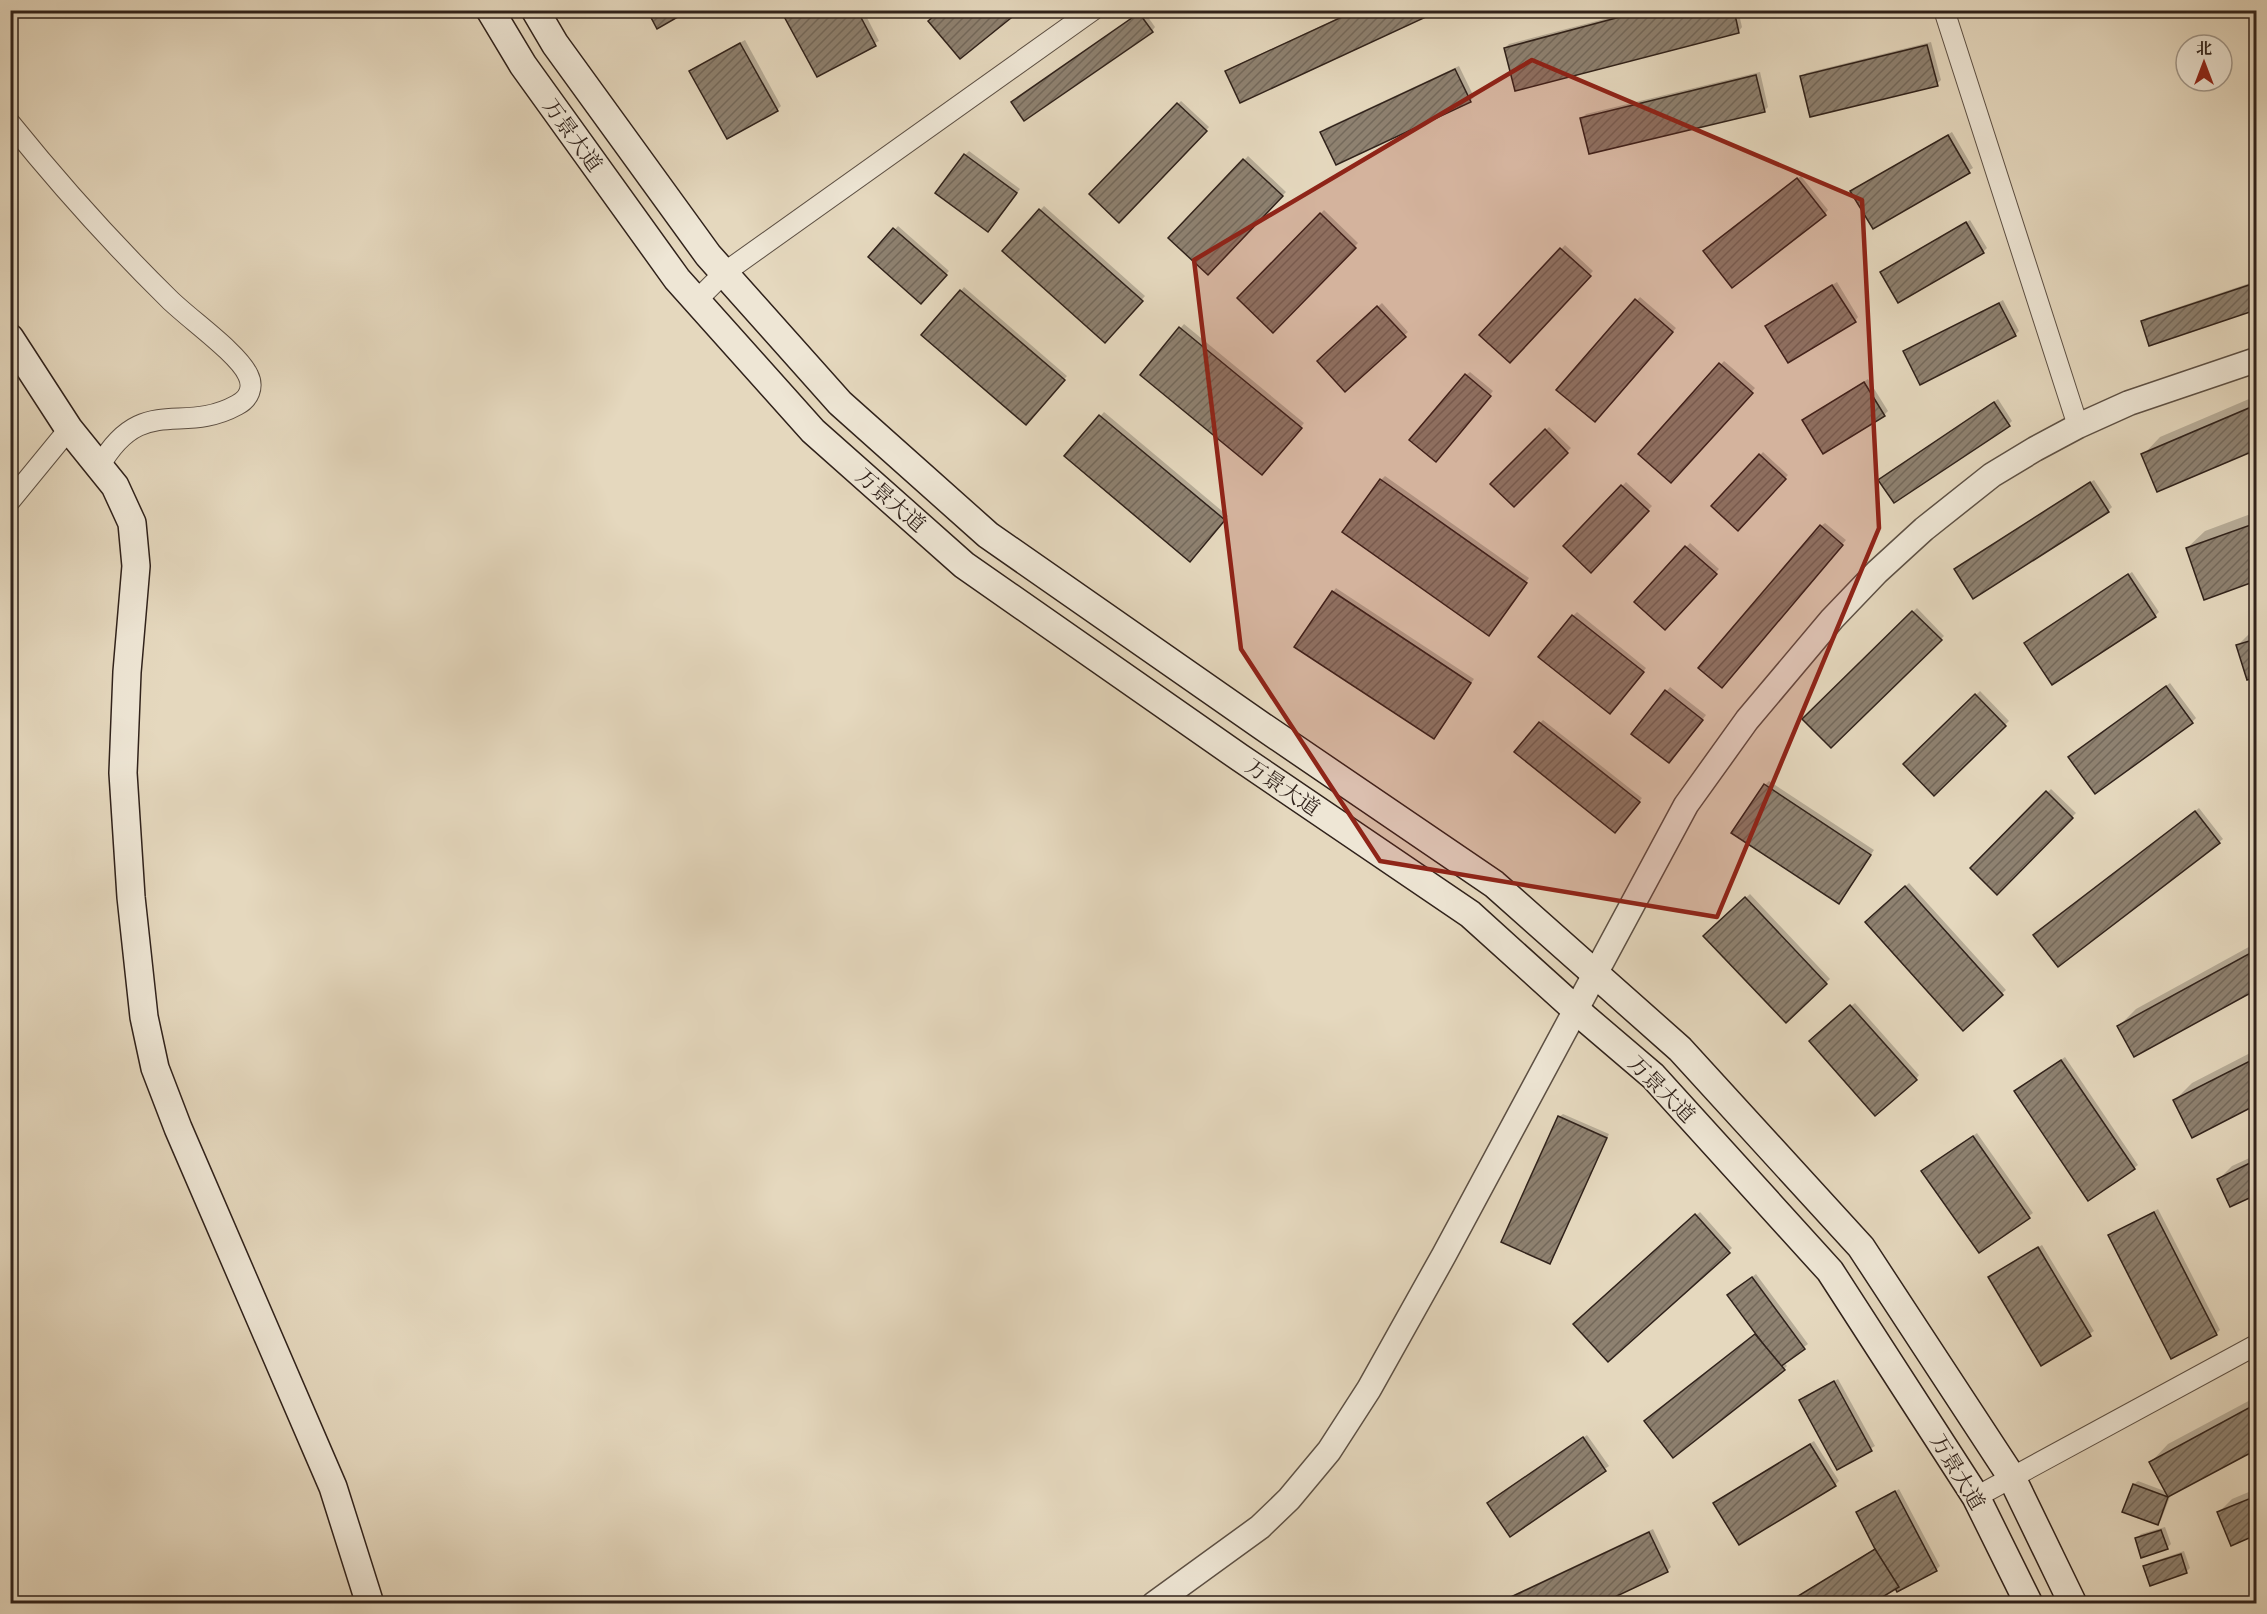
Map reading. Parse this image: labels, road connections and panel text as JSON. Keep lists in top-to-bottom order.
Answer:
{
  "streets": {
    "main road": ["万景大道"]
  },
  "north": "top"
}
